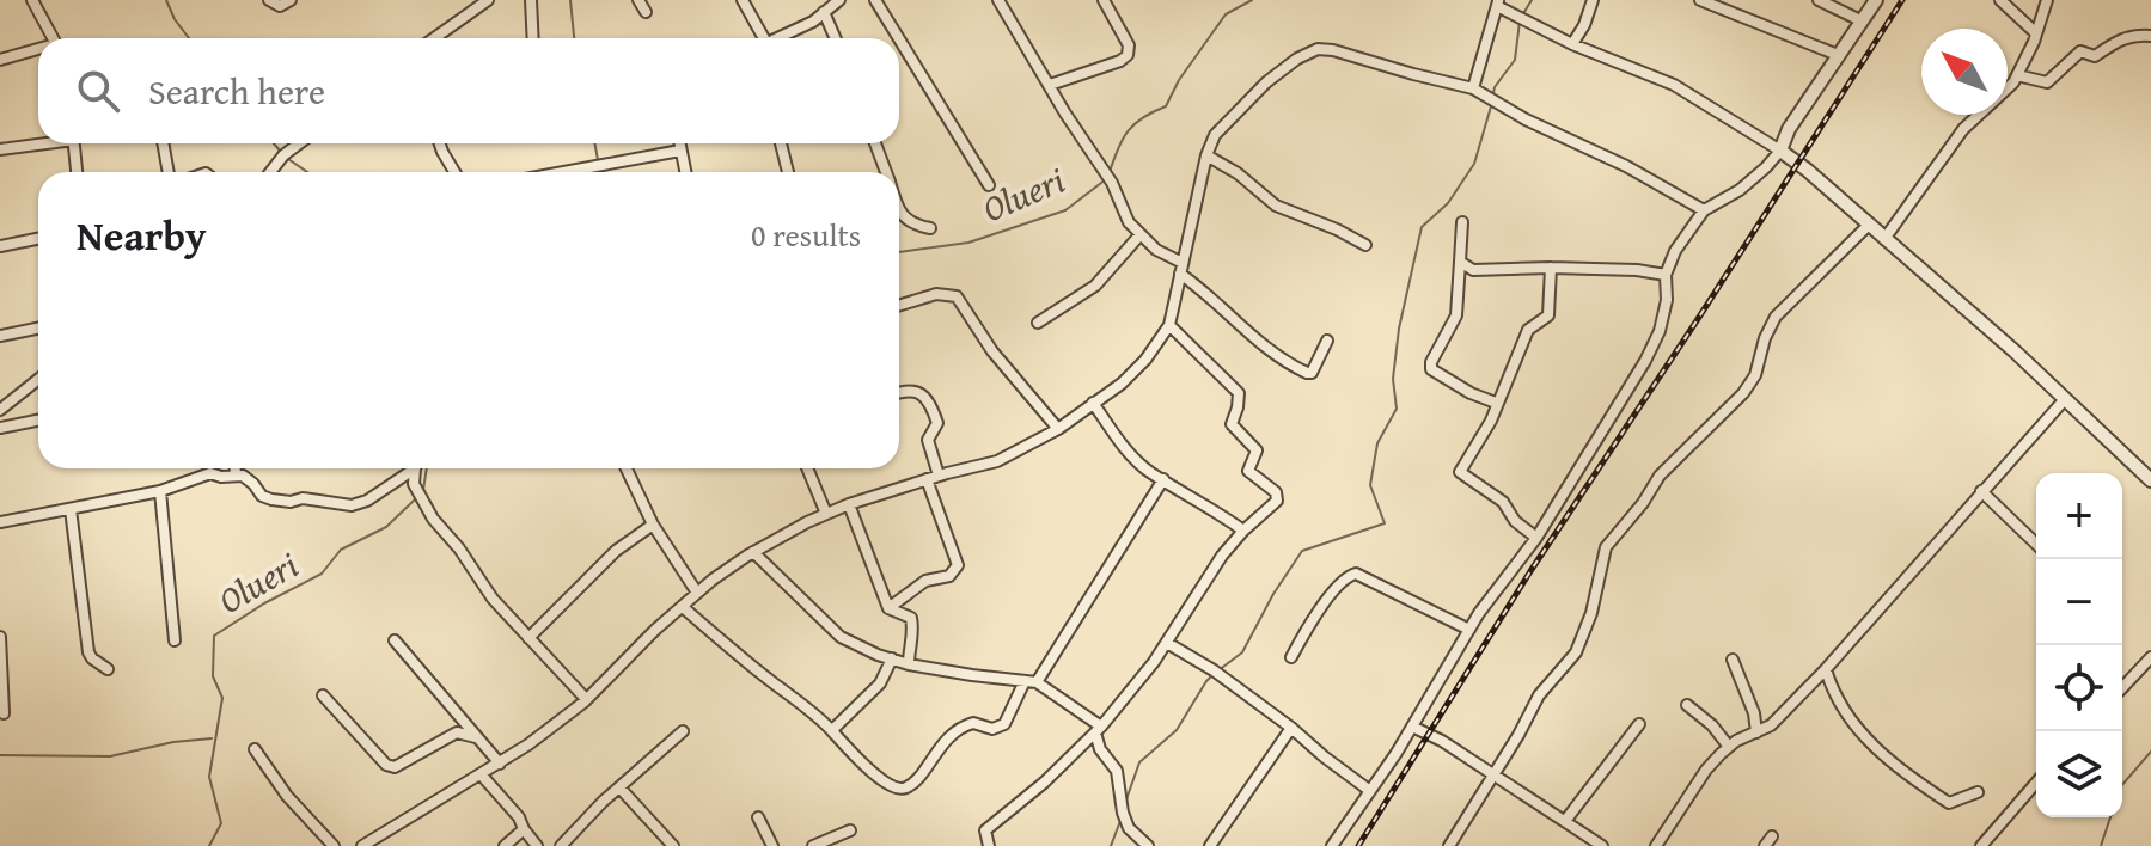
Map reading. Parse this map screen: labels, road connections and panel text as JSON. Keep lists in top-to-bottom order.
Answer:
{
  "water": ["Olueri"],
  "north": "top left",
  "page": {
    "search": "Search here",
    "heading": ["Nearby", "0 results"],
    "map_buttons": ["+", "−"]
  }
}
